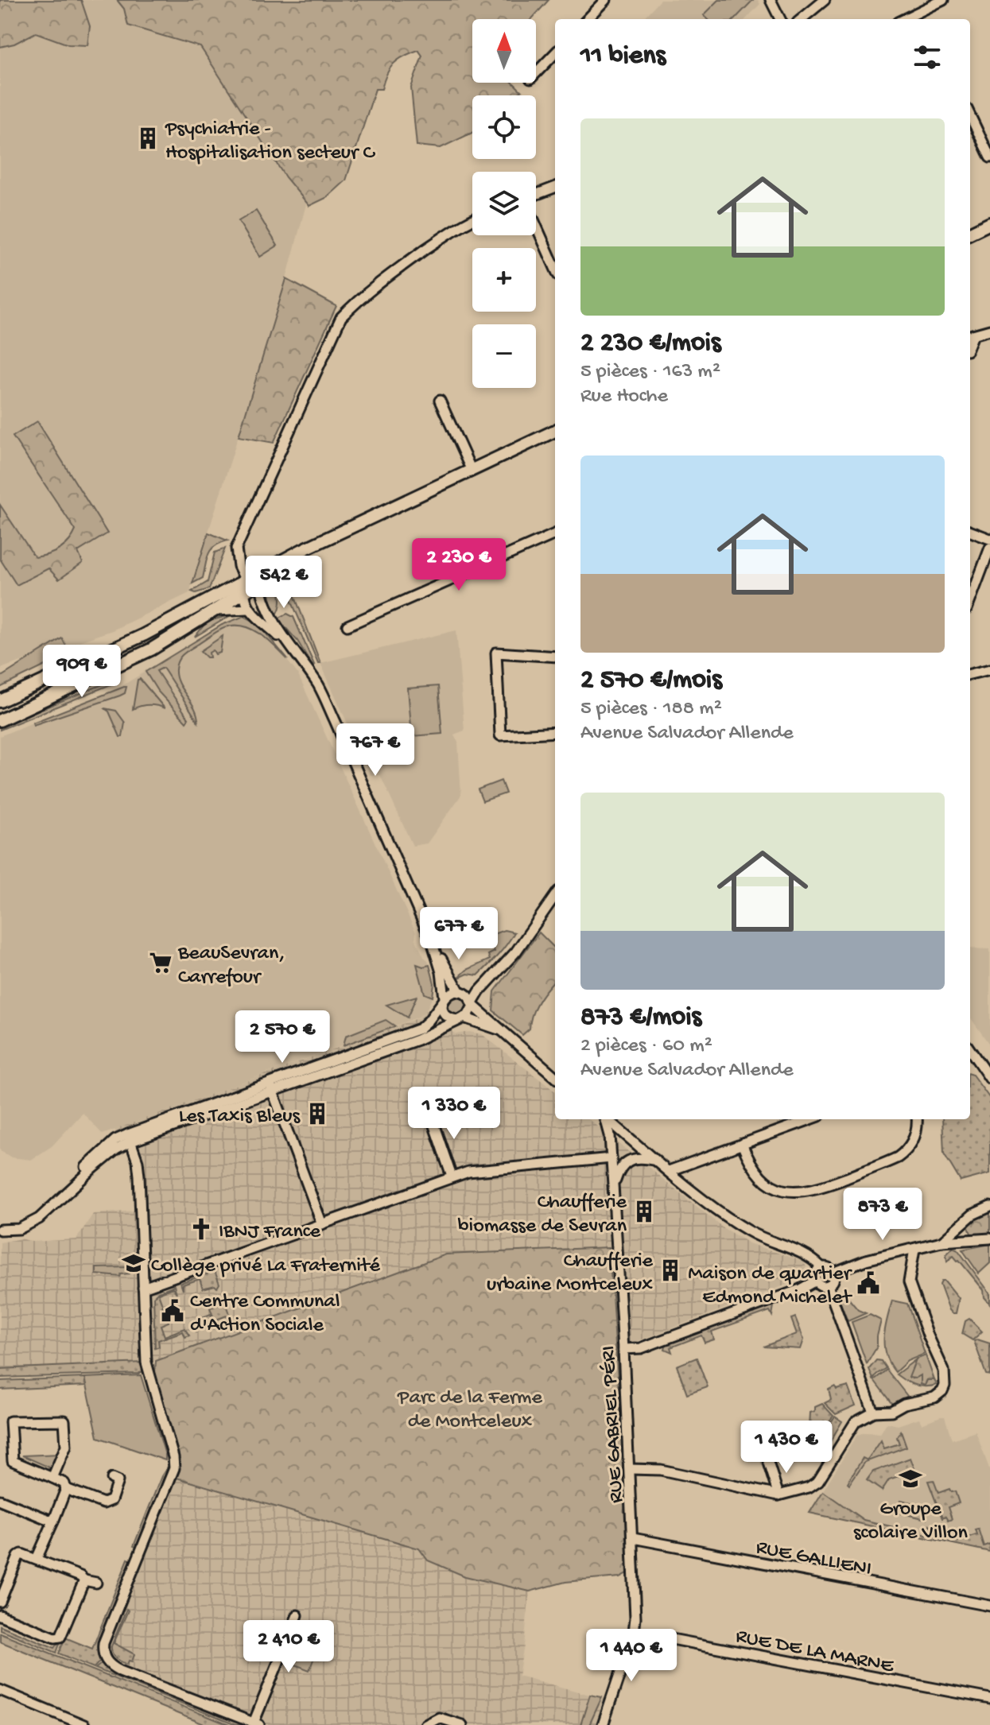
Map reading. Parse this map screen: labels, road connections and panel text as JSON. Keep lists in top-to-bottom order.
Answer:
{
  "streets": {
    "street": ["RUE GABRIEL PÉRI", "RUE GALLIENI", "RUE DE LA MARNE"]
  },
  "crossings": [
    ["RUE GABRIEL PÉRI", "RUE GALLIENI"],
    ["RUE GABRIEL PÉRI", "RUE DE LA MARNE"]
  ],
  "parks": ["Parc de la Ferme de Montceleux"],
  "places": {
    "building": [
      "Psychiatrie - Hospitalisation secteur C",
      "Les Taxis Bleus",
      "Chaufferie biomasse de Sevran",
      "Chaufferie urbaine Montceleux"
    ],
    "supermarket": ["BeauSevran, Carrefour"],
    "church": ["IBNJ France"],
    "school or university": ["Collège privé La Fraternité", "Groupe scolaire Villon"],
    "public building": ["Maison de quartier Edmond Michelet", "Centre Communal d'Action Sociale"]
  },
  "north": "top",
  "page": {
    "map_buttons": ["+", "−"],
    "heading": "11 biens",
    "list": [
      {
        "name": "2 230 €/mois",
        "note": "5 pièces · 163 m² · Rue Hoche"
      },
      {
        "name": "2 570 €/mois",
        "note": "5 pièces · 188 m² · Avenue Salvador Allende"
      },
      {
        "name": "873 €/mois",
        "note": "2 pièces · 60 m² · Avenue Salvador Allende"
      }
    ],
    "price": [
      "2 230 €",
      "542 €",
      "909 €",
      "767 €",
      "677 €",
      "2 570 €",
      "1 330 €",
      "873 €",
      "1 430 €",
      "2 410 €",
      "1 440 €"
    ]
  }
}
